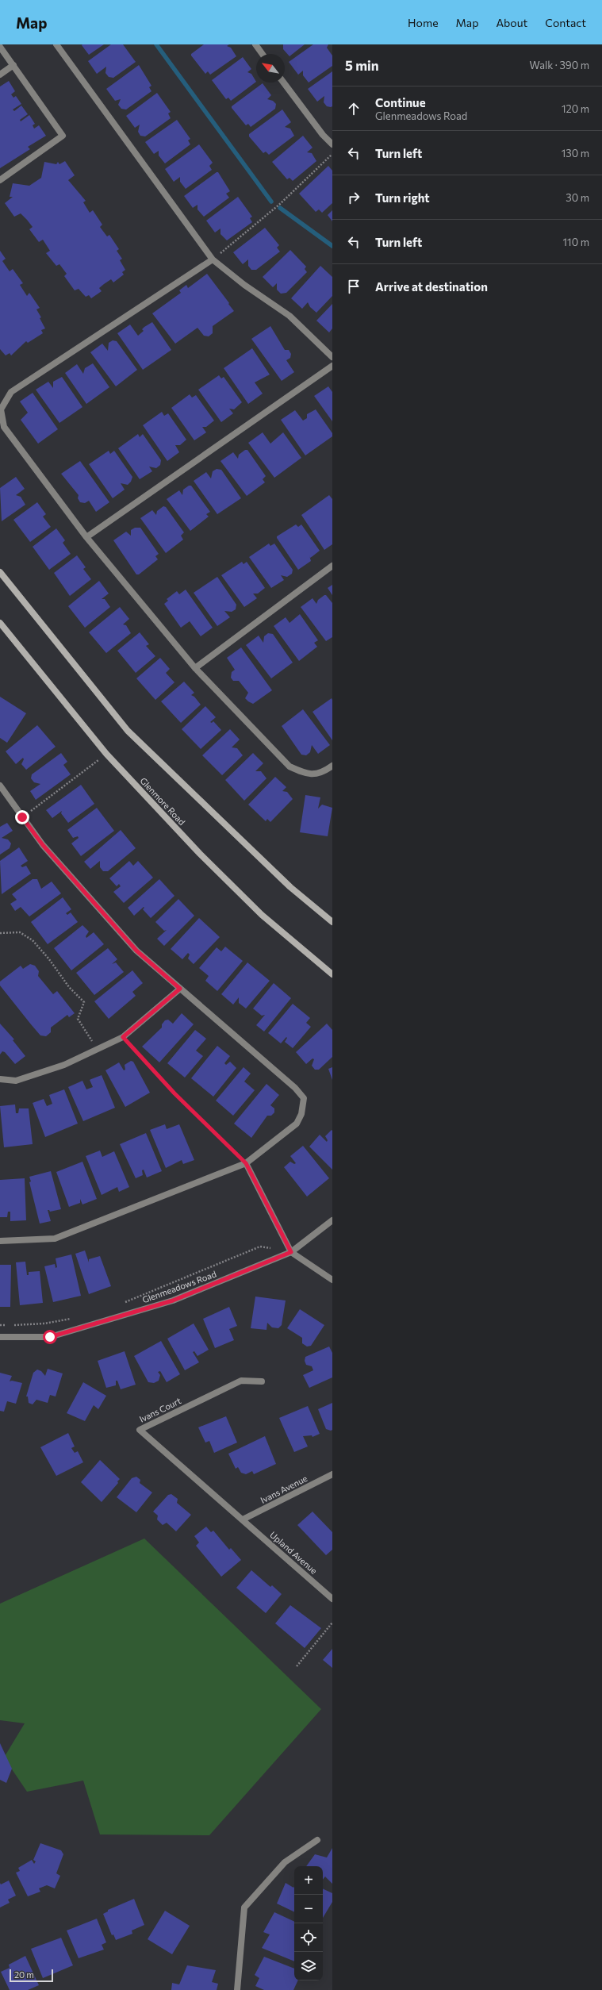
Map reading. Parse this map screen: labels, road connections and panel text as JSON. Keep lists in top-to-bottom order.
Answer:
{
  "streets": {
    "main road": ["Glenmore Road"],
    "street": [
      "Glenmeadows Road",
      "Ivans Court",
      "Ivans Avenue",
      "Upland Avenue"
    ]
  },
  "crossings": [
    ["Ivans Court", "Ivans Avenue"],
    ["Ivans Court", "Upland Avenue"],
    ["Ivans Avenue", "Upland Avenue"]
  ],
  "scale_bar": "20 m",
  "north": "top left",
  "page": {
    "header": "Map",
    "nav": [
      "Home",
      "Map",
      "About",
      "Contact"
    ],
    "heading": ["5 min", "Walk · 390 m"],
    "list": [
      ["Continue", "Glenmeadows Road", "120 m"],
      ["Turn left", "130 m"],
      ["Turn right", "30 m"],
      ["Turn left", "110 m"],
      "Arrive at destination"
    ],
    "map_buttons": ["+", "−"],
    "scale": "20 m"
  }
}
